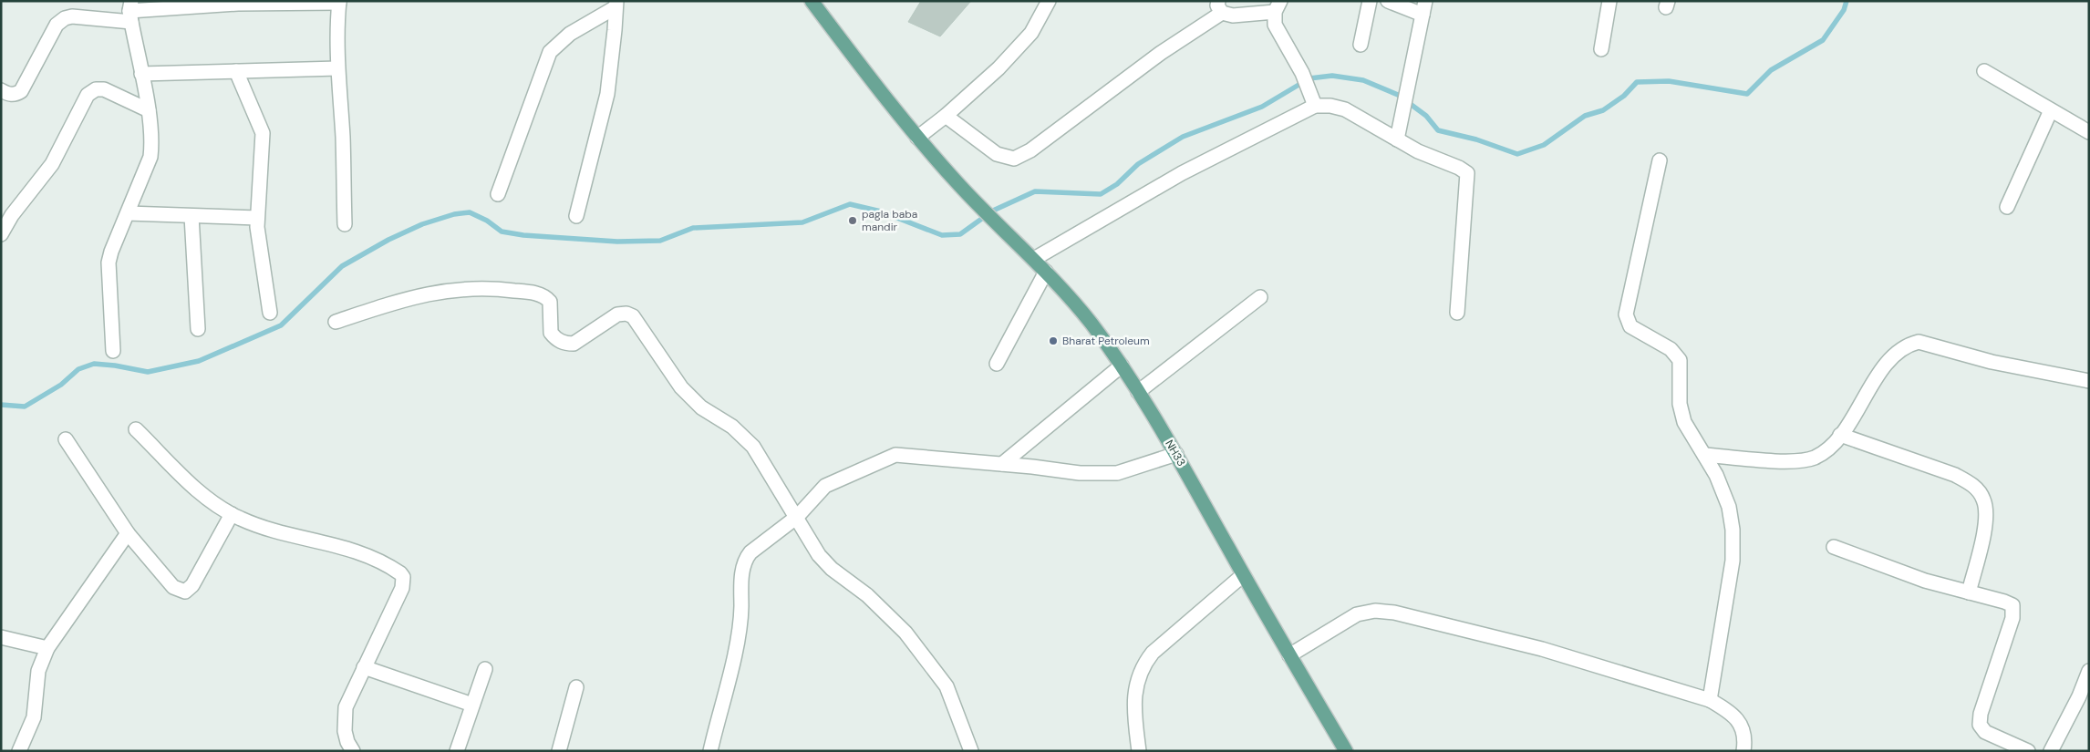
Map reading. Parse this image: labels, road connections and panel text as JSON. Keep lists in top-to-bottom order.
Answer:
{
  "streets": {
    "main road": ["NH33"]
  },
  "places": ["pagla baba mandir", "Bharat Petroleum"]
}
